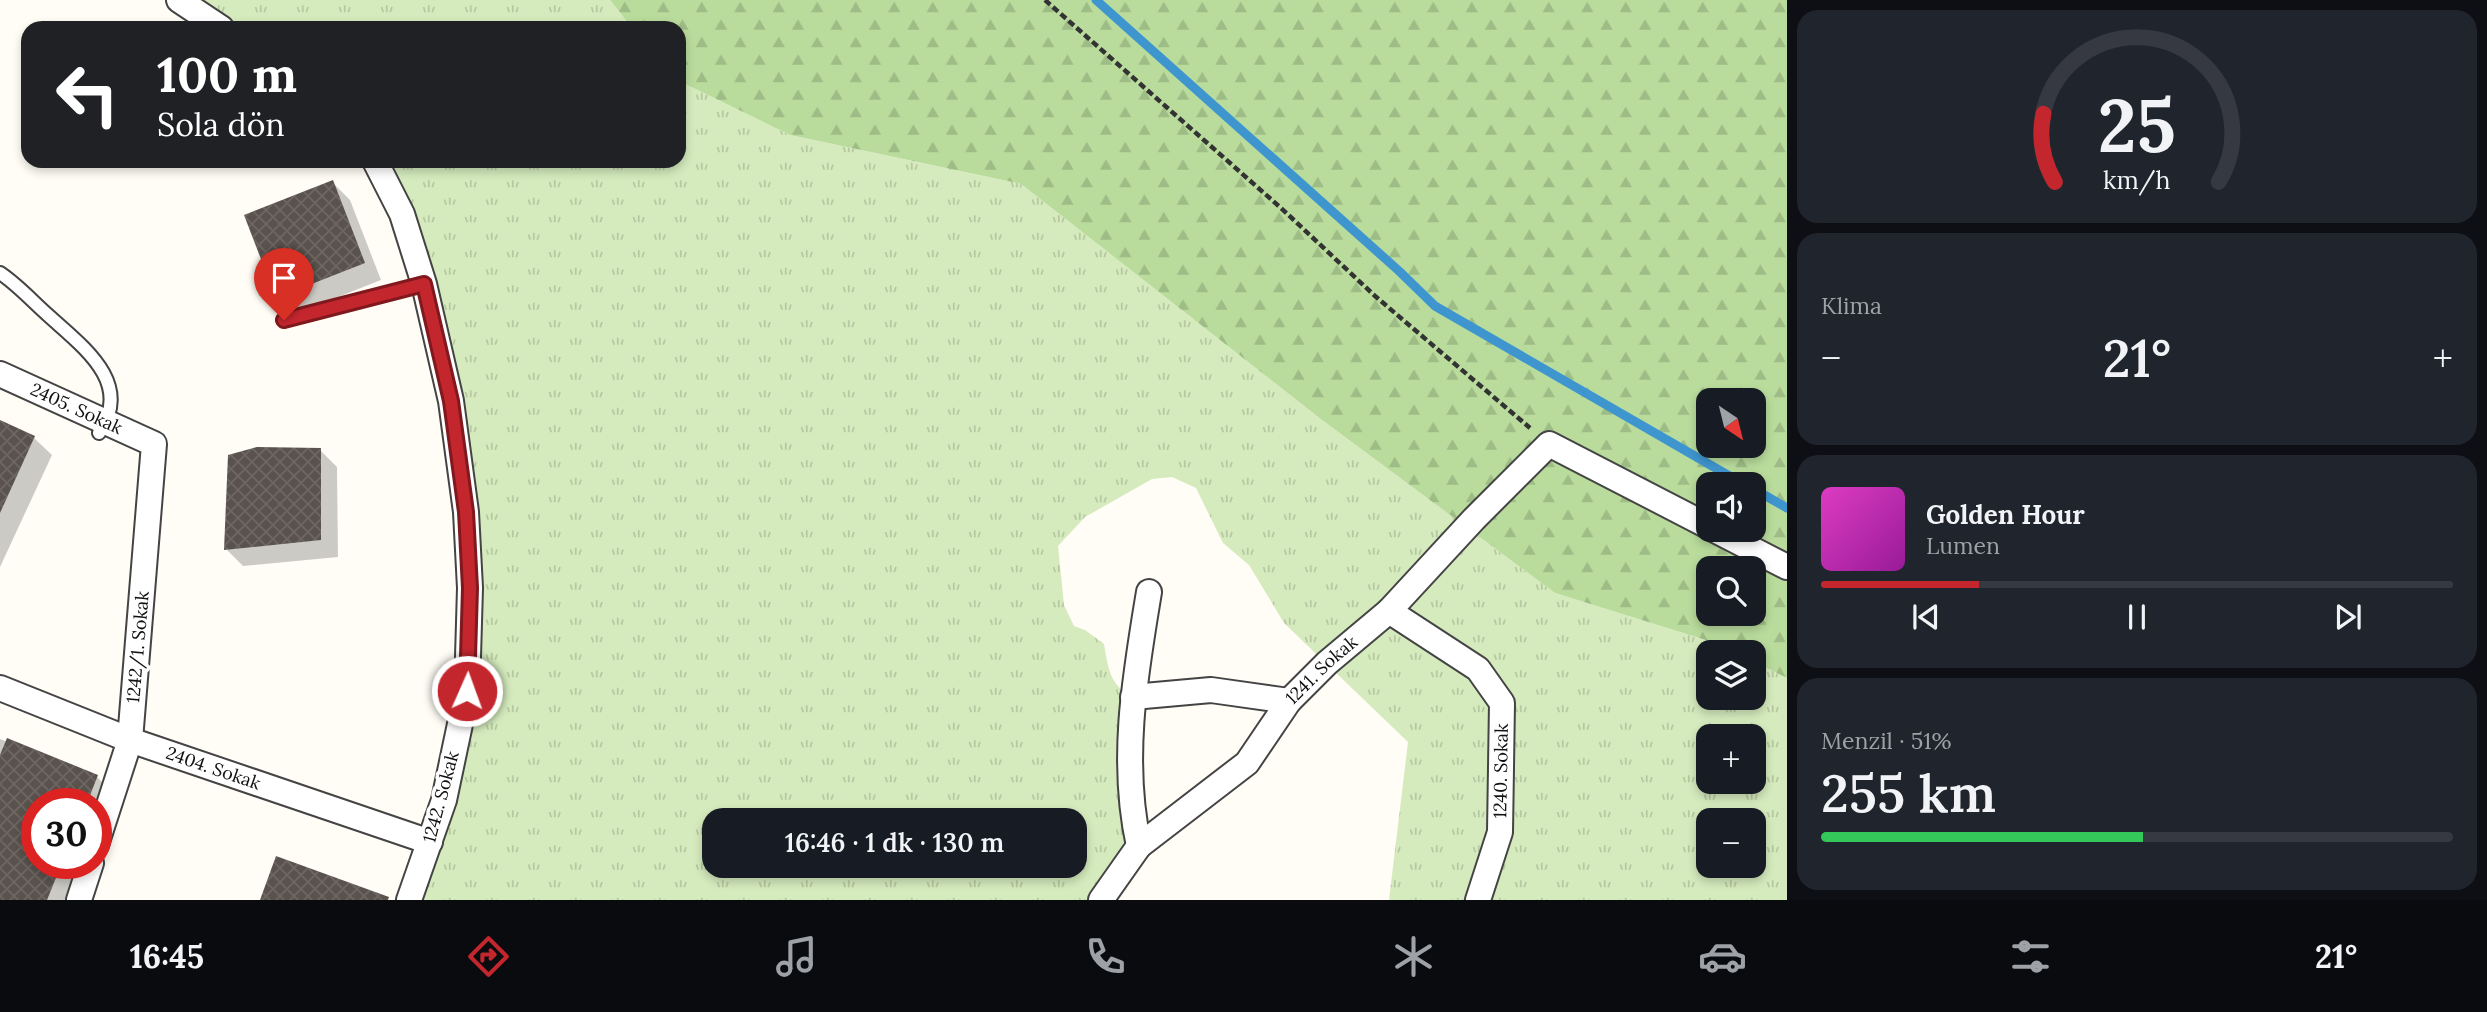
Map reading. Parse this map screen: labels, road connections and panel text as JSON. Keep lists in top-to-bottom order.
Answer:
{
  "streets": {
    "street": [
      "2405. Sokak",
      "1242/1. Sokak",
      "1241. Sokak",
      "2404. Sokak",
      "1240. Sokak",
      "1242. Sokak"
    ]
  },
  "crossings": [
    ["2405. Sokak", "1242/1. Sokak"],
    ["1242/1. Sokak", "2404. Sokak"],
    ["1241. Sokak", "1240. Sokak"],
    ["2404. Sokak", "1242. Sokak"]
  ],
  "north": "bottom right",
  "page": {
    "turn": ["100 m", "Sola dön"],
    "tile": [
      "Klima",
      ["Menzil · 51%", "255 km"]
    ],
    "heat": ["−", "21°", "+"],
    "map_buttons": ["+", "−"],
    "song": ["Golden Hour", "Lumen"],
    "limit": "30",
    "trip": "16:46 · 1 dk · 130 m",
    "tabs": ["16:45", "21°"],
    "gauge": ["25", "km/h"]
  }
}
